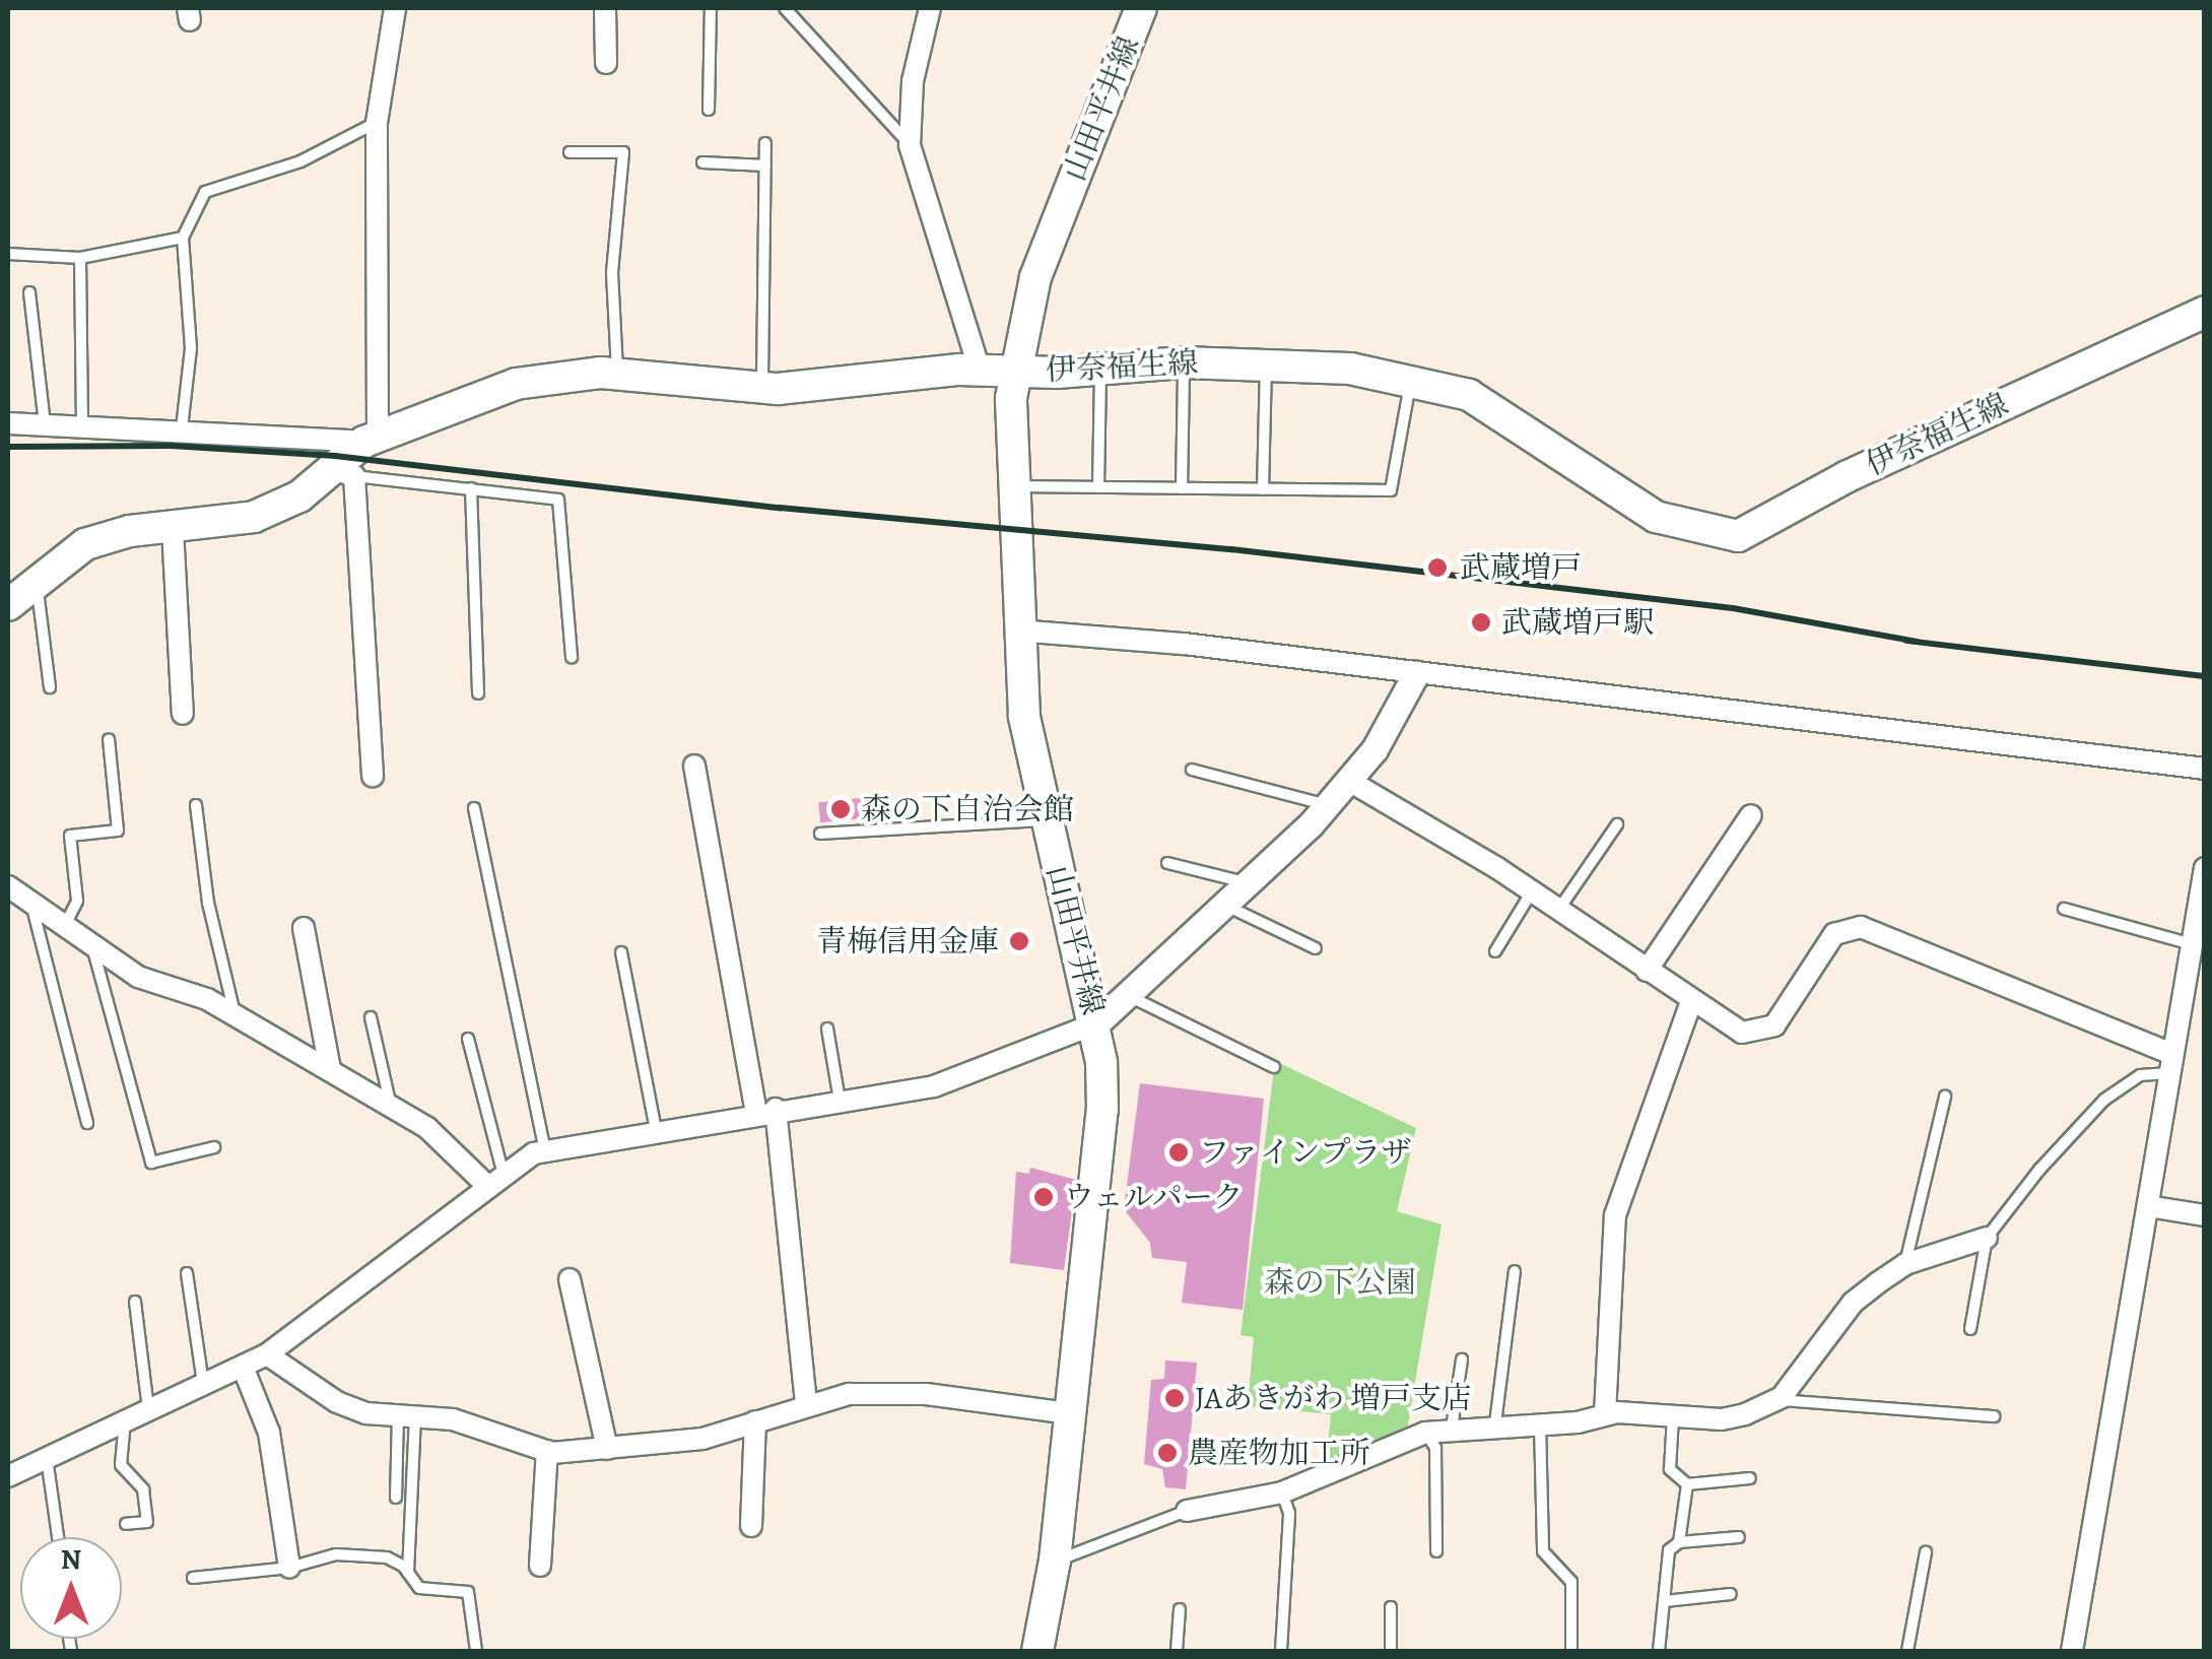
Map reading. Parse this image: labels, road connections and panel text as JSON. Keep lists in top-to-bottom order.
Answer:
{
  "streets": {
    "main road": ["山田平井線", "伊奈福生線"]
  },
  "crossings": [
    ["山田平井線", "伊奈福生線"]
  ],
  "parks": ["森の下公園"],
  "places": [
    "武蔵増戸",
    "武蔵増戸駅",
    "森の下自治会館",
    "青梅信用金庫",
    "ファインプラザ",
    "ウェルパーク",
    "JAあきがわ 増戸支店",
    "農産物加工所"
  ],
  "north": "top"
}
